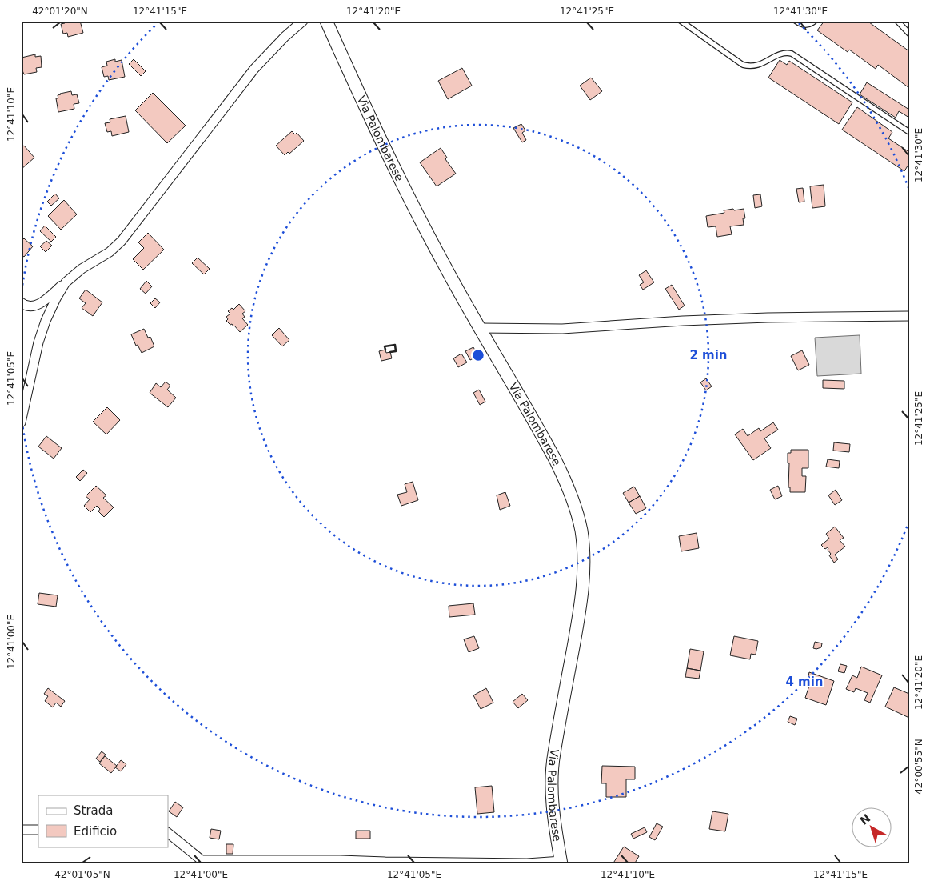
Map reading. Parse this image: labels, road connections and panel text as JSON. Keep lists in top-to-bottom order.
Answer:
{
  "streets": {
    "main road": ["Via Palombarese"]
  },
  "legend": ["Strada", "Edificio"],
  "north": "top left",
  "coordinates": [
    "42°01'20\"N",
    "12°41'15\"E",
    "12°41'20\"E",
    "12°41'25\"E",
    "12°41'30\"E",
    "12°41'10\"E",
    "12°41'05\"E",
    "12°41'00\"E",
    "42°00'55\"N",
    "42°01'05\"N"
  ],
  "rings": ["2 min", "4 min"]
}
